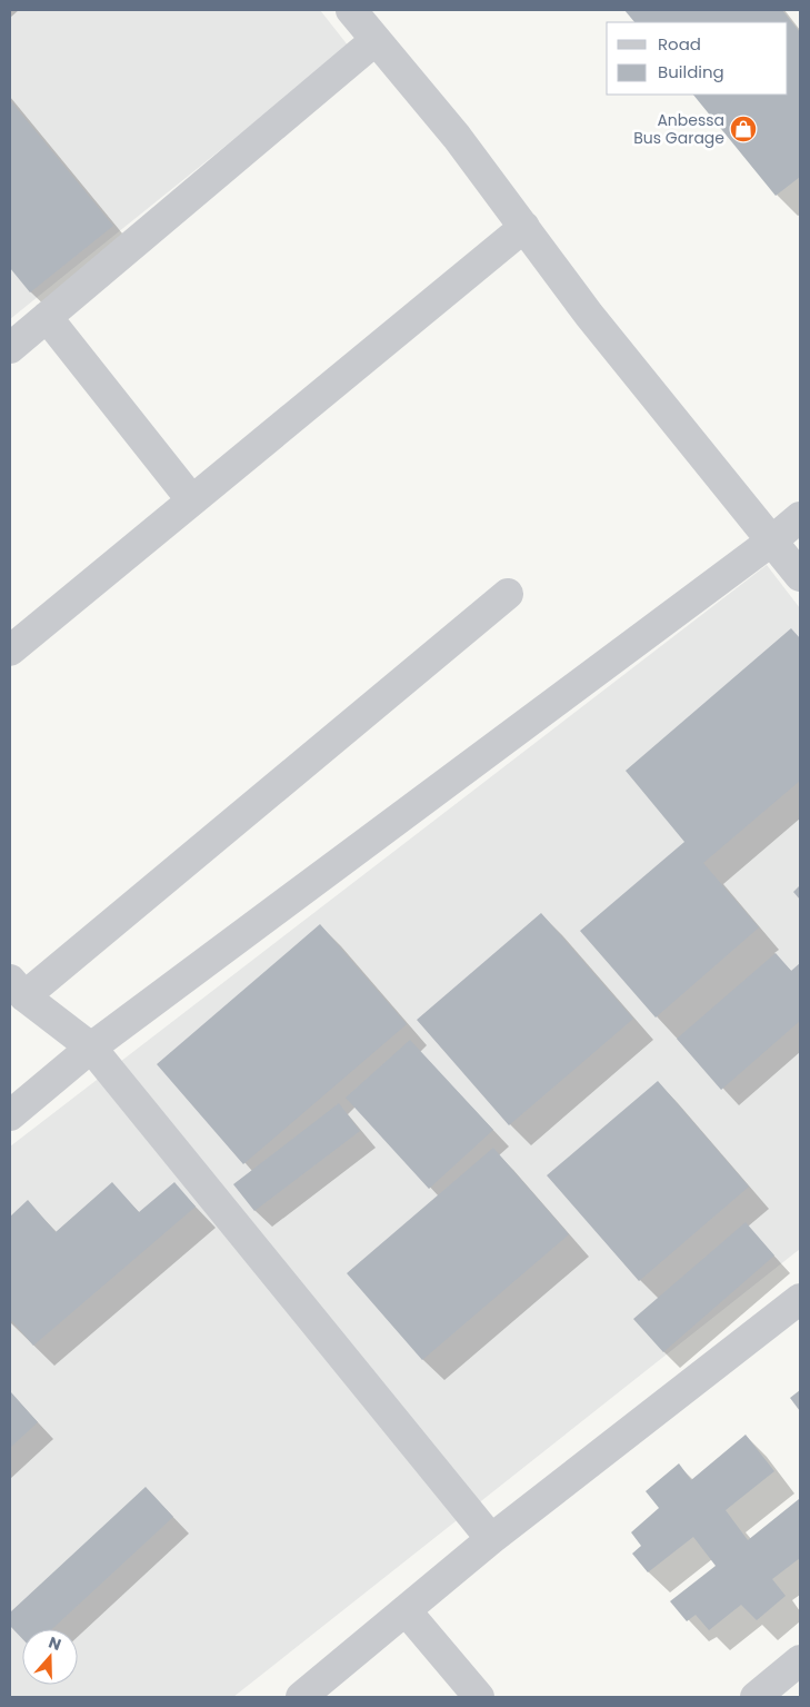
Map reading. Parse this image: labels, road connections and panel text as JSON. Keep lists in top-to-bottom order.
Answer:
{
  "places": {
    "shop": ["Anbessa Bus Garage"]
  },
  "legend": ["Road", "Building"],
  "north": "top"
}
